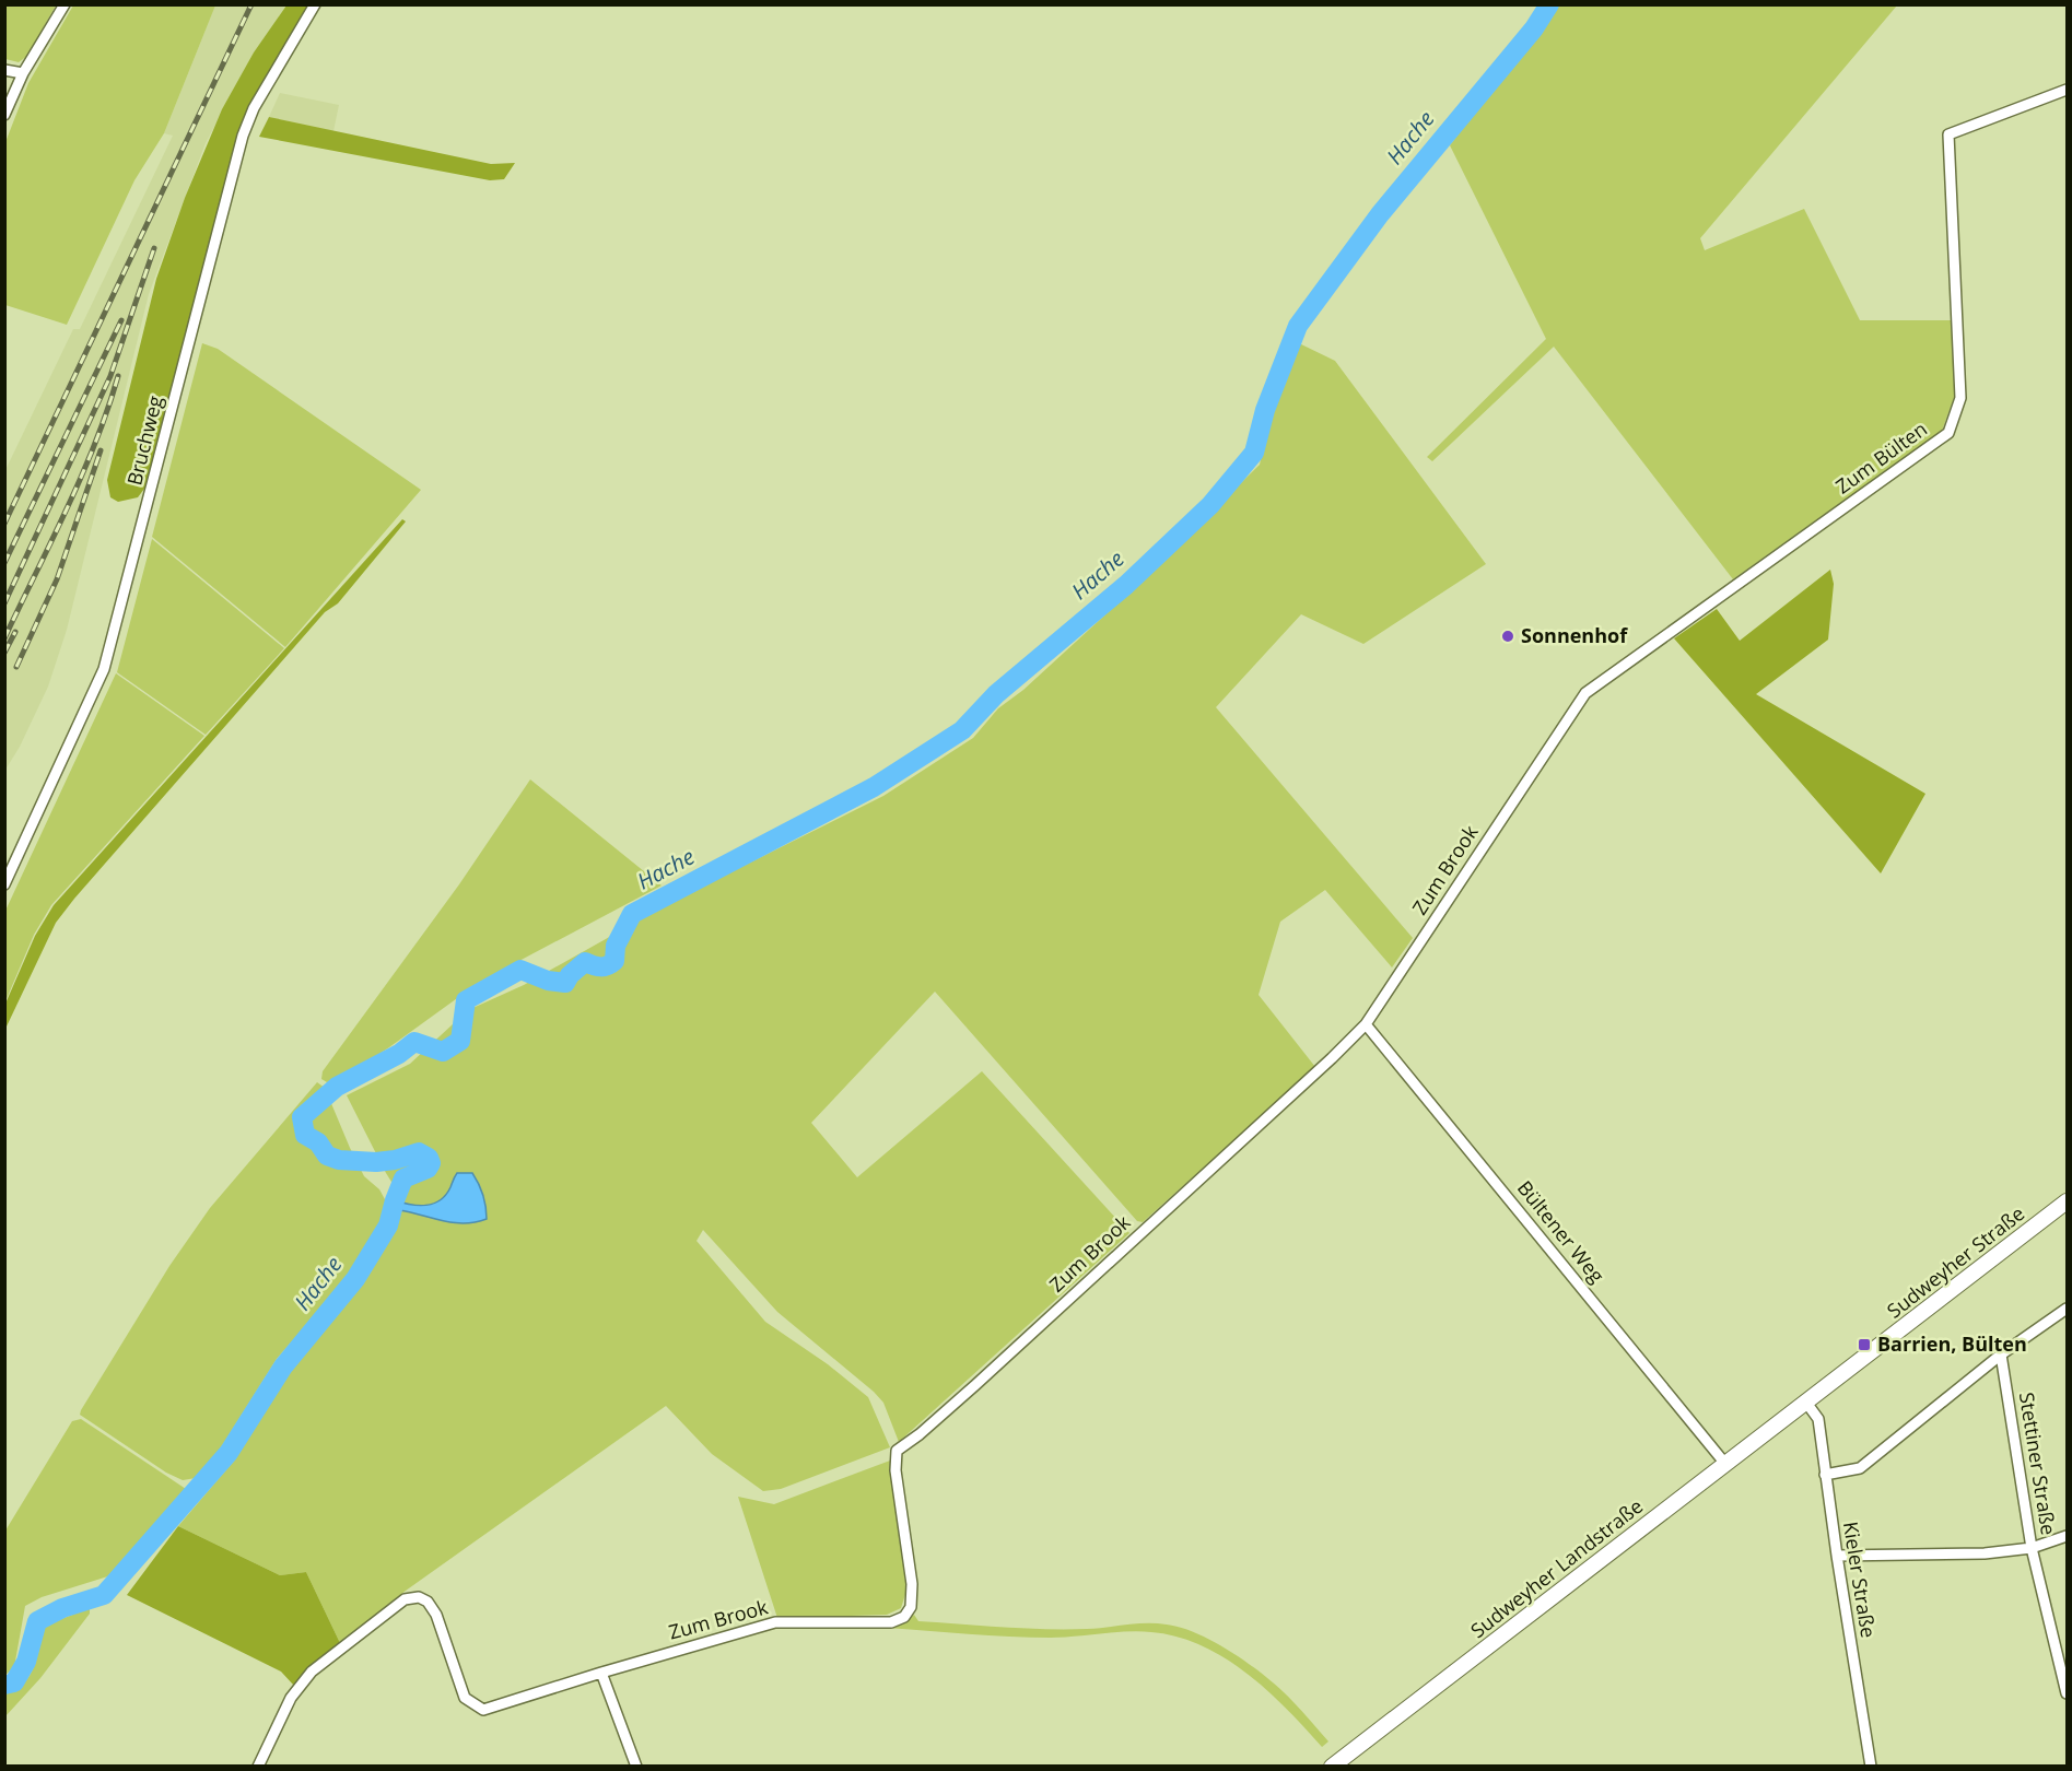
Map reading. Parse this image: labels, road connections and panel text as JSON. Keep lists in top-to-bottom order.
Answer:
{
  "streets": {
    "main road": ["Sudweyher Straße", "Sudweyher Landstraße"],
    "street": [
      "Bruchweg",
      "Zum Bülten",
      "Zum Brook",
      "Bültener Weg",
      "Stettiner Straße",
      "Kieler Straße"
    ]
  },
  "crossings": [
    ["Zum Bülten", "Zum Brook"],
    ["Zum Brook", "Bültener Weg"],
    ["Bültener Weg", "Sudweyher Landstraße"],
    ["Sudweyher Straße", "Sudweyher Landstraße"],
    ["Sudweyher Straße", "Kieler Straße"],
    ["Sudweyher Landstraße", "Kieler Straße"]
  ],
  "water": ["Hache"],
  "places": {
    "other": ["Sonnenhof"],
    "transit": ["Barrien, Bülten"]
  }
}
